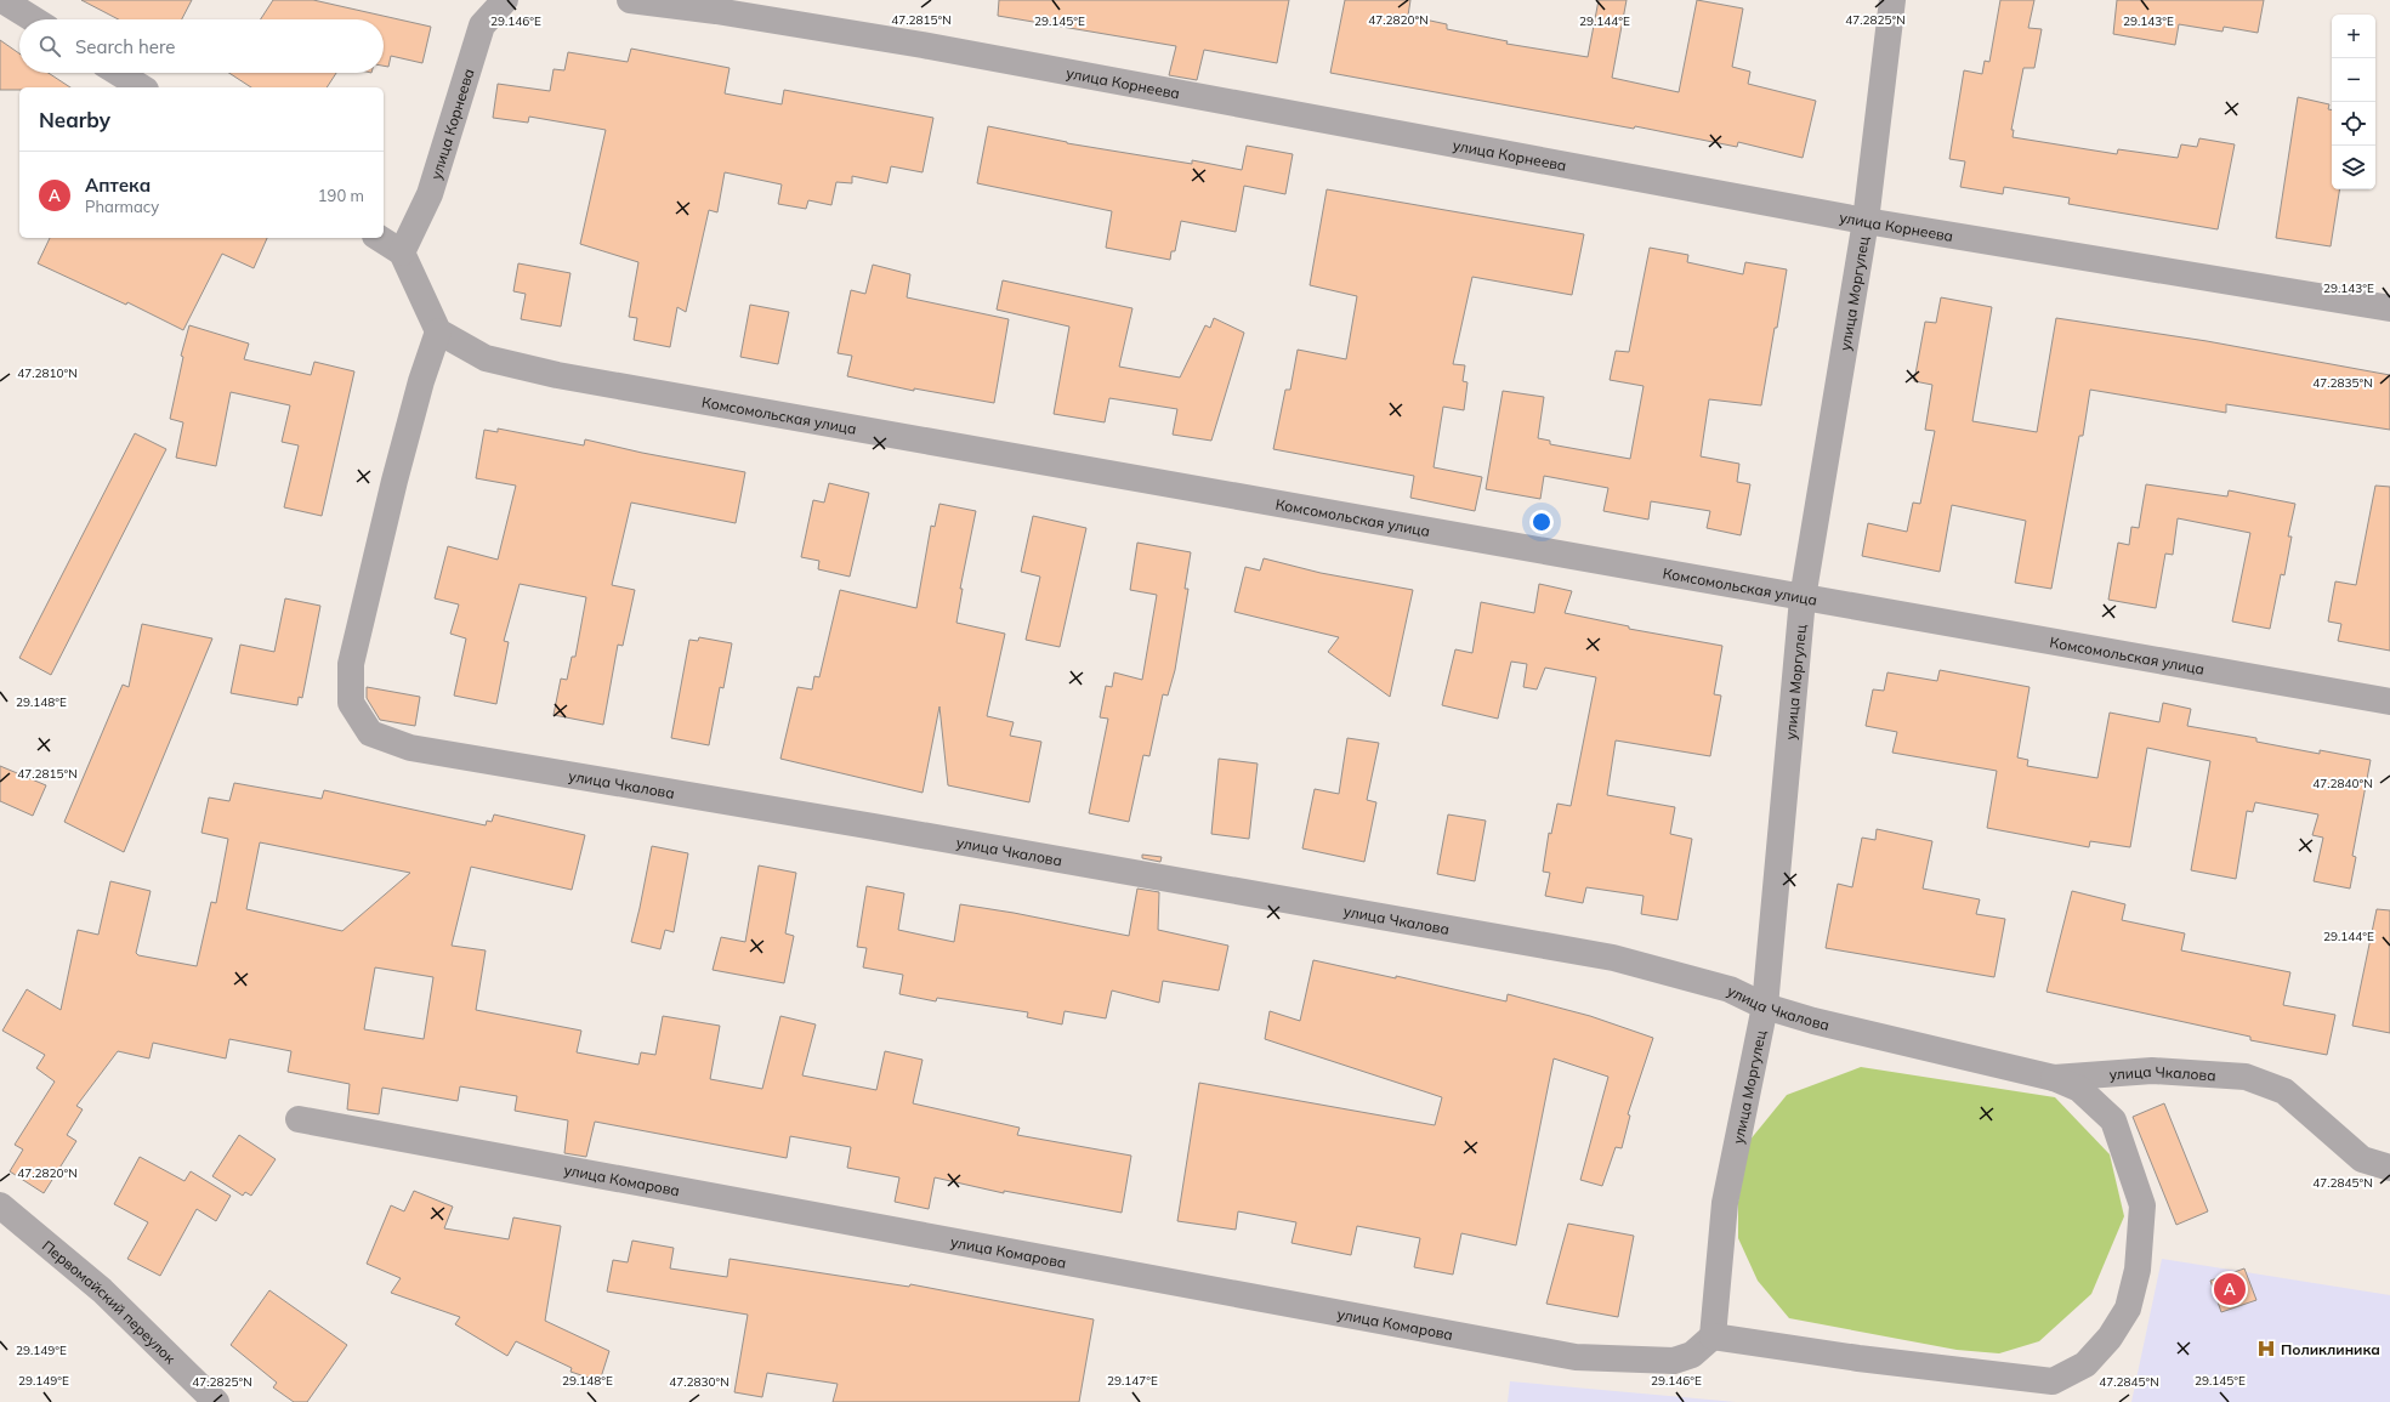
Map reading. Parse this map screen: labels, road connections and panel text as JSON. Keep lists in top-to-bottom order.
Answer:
{
  "streets": {
    "street": [
      "улица Корнеева",
      "улица Моргулец",
      "Комсомольская улица",
      "улица Чкалова",
      "улица Комарова",
      "Первомайский переулок"
    ]
  },
  "crossings": [
    ["улица Корнеева", "улица Моргулец"],
    ["улица Моргулец", "Комсомольская улица"],
    ["улица Моргулец", "улица Чкалова"],
    ["улица Моргулец", "улица Комарова"],
    ["Комсомольская улица", "улица Чкалова"]
  ],
  "places": {
    "hospital": ["Поликлиника"]
  },
  "page": {
    "map_buttons": ["+", "−"],
    "search": "Search here",
    "heading": "Nearby",
    "list": [
      {
        "mark": "A",
        "name": "Аптека",
        "note": "Pharmacy",
        "value": "190 m"
      }
    ],
    "pins": "A"
  },
  "coordinates": [
    "47.2815°N",
    "47.2820°N",
    "47.2825°N",
    "29.143°E",
    "29.146°E",
    "29.145°E",
    "29.144°E",
    "47.2810°N",
    "47.2835°N",
    "29.148°E",
    "47.2840°N",
    "47.2845°N",
    "29.149°E",
    "29.147°E",
    "47.2830°N"
  ]
}
